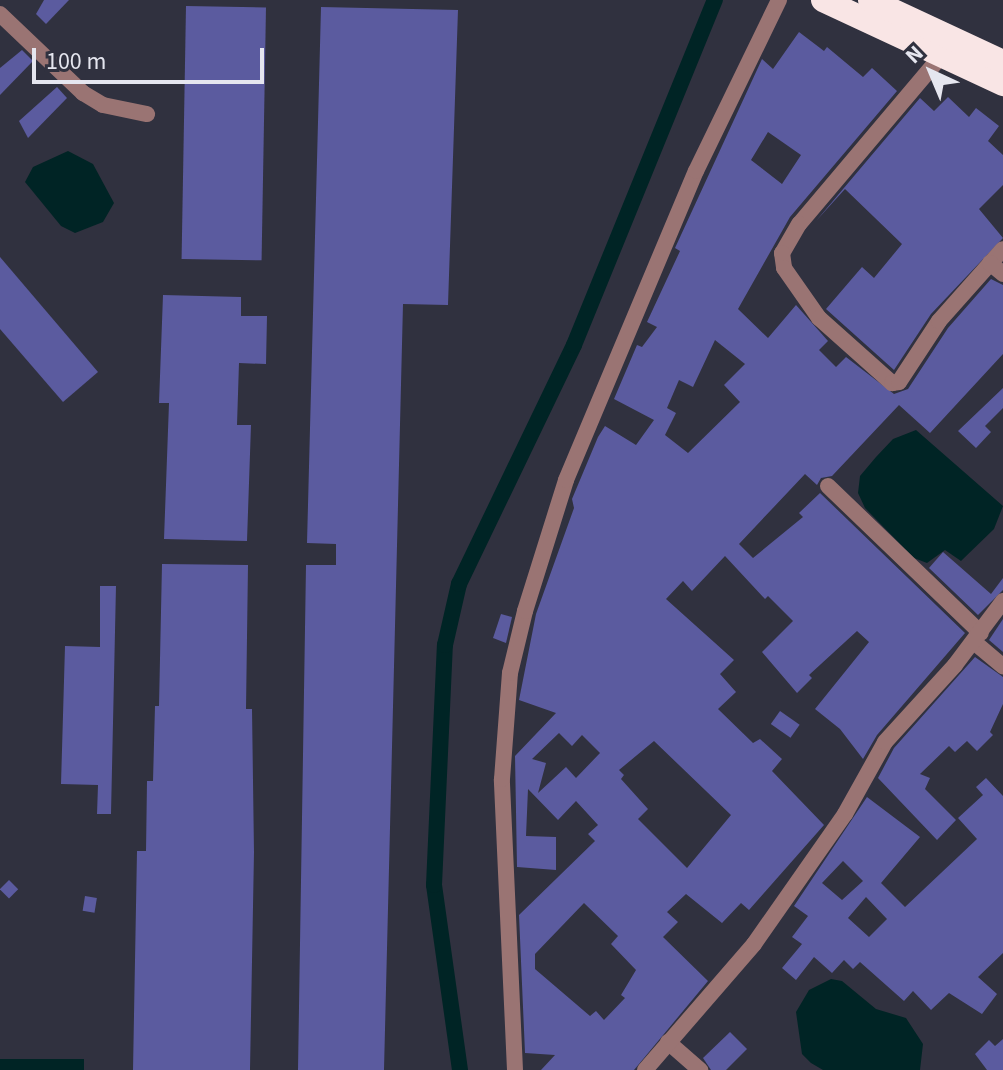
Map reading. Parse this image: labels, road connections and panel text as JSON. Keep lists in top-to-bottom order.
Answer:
{
  "scale_bar": "100 m",
  "north": "top left"
}
